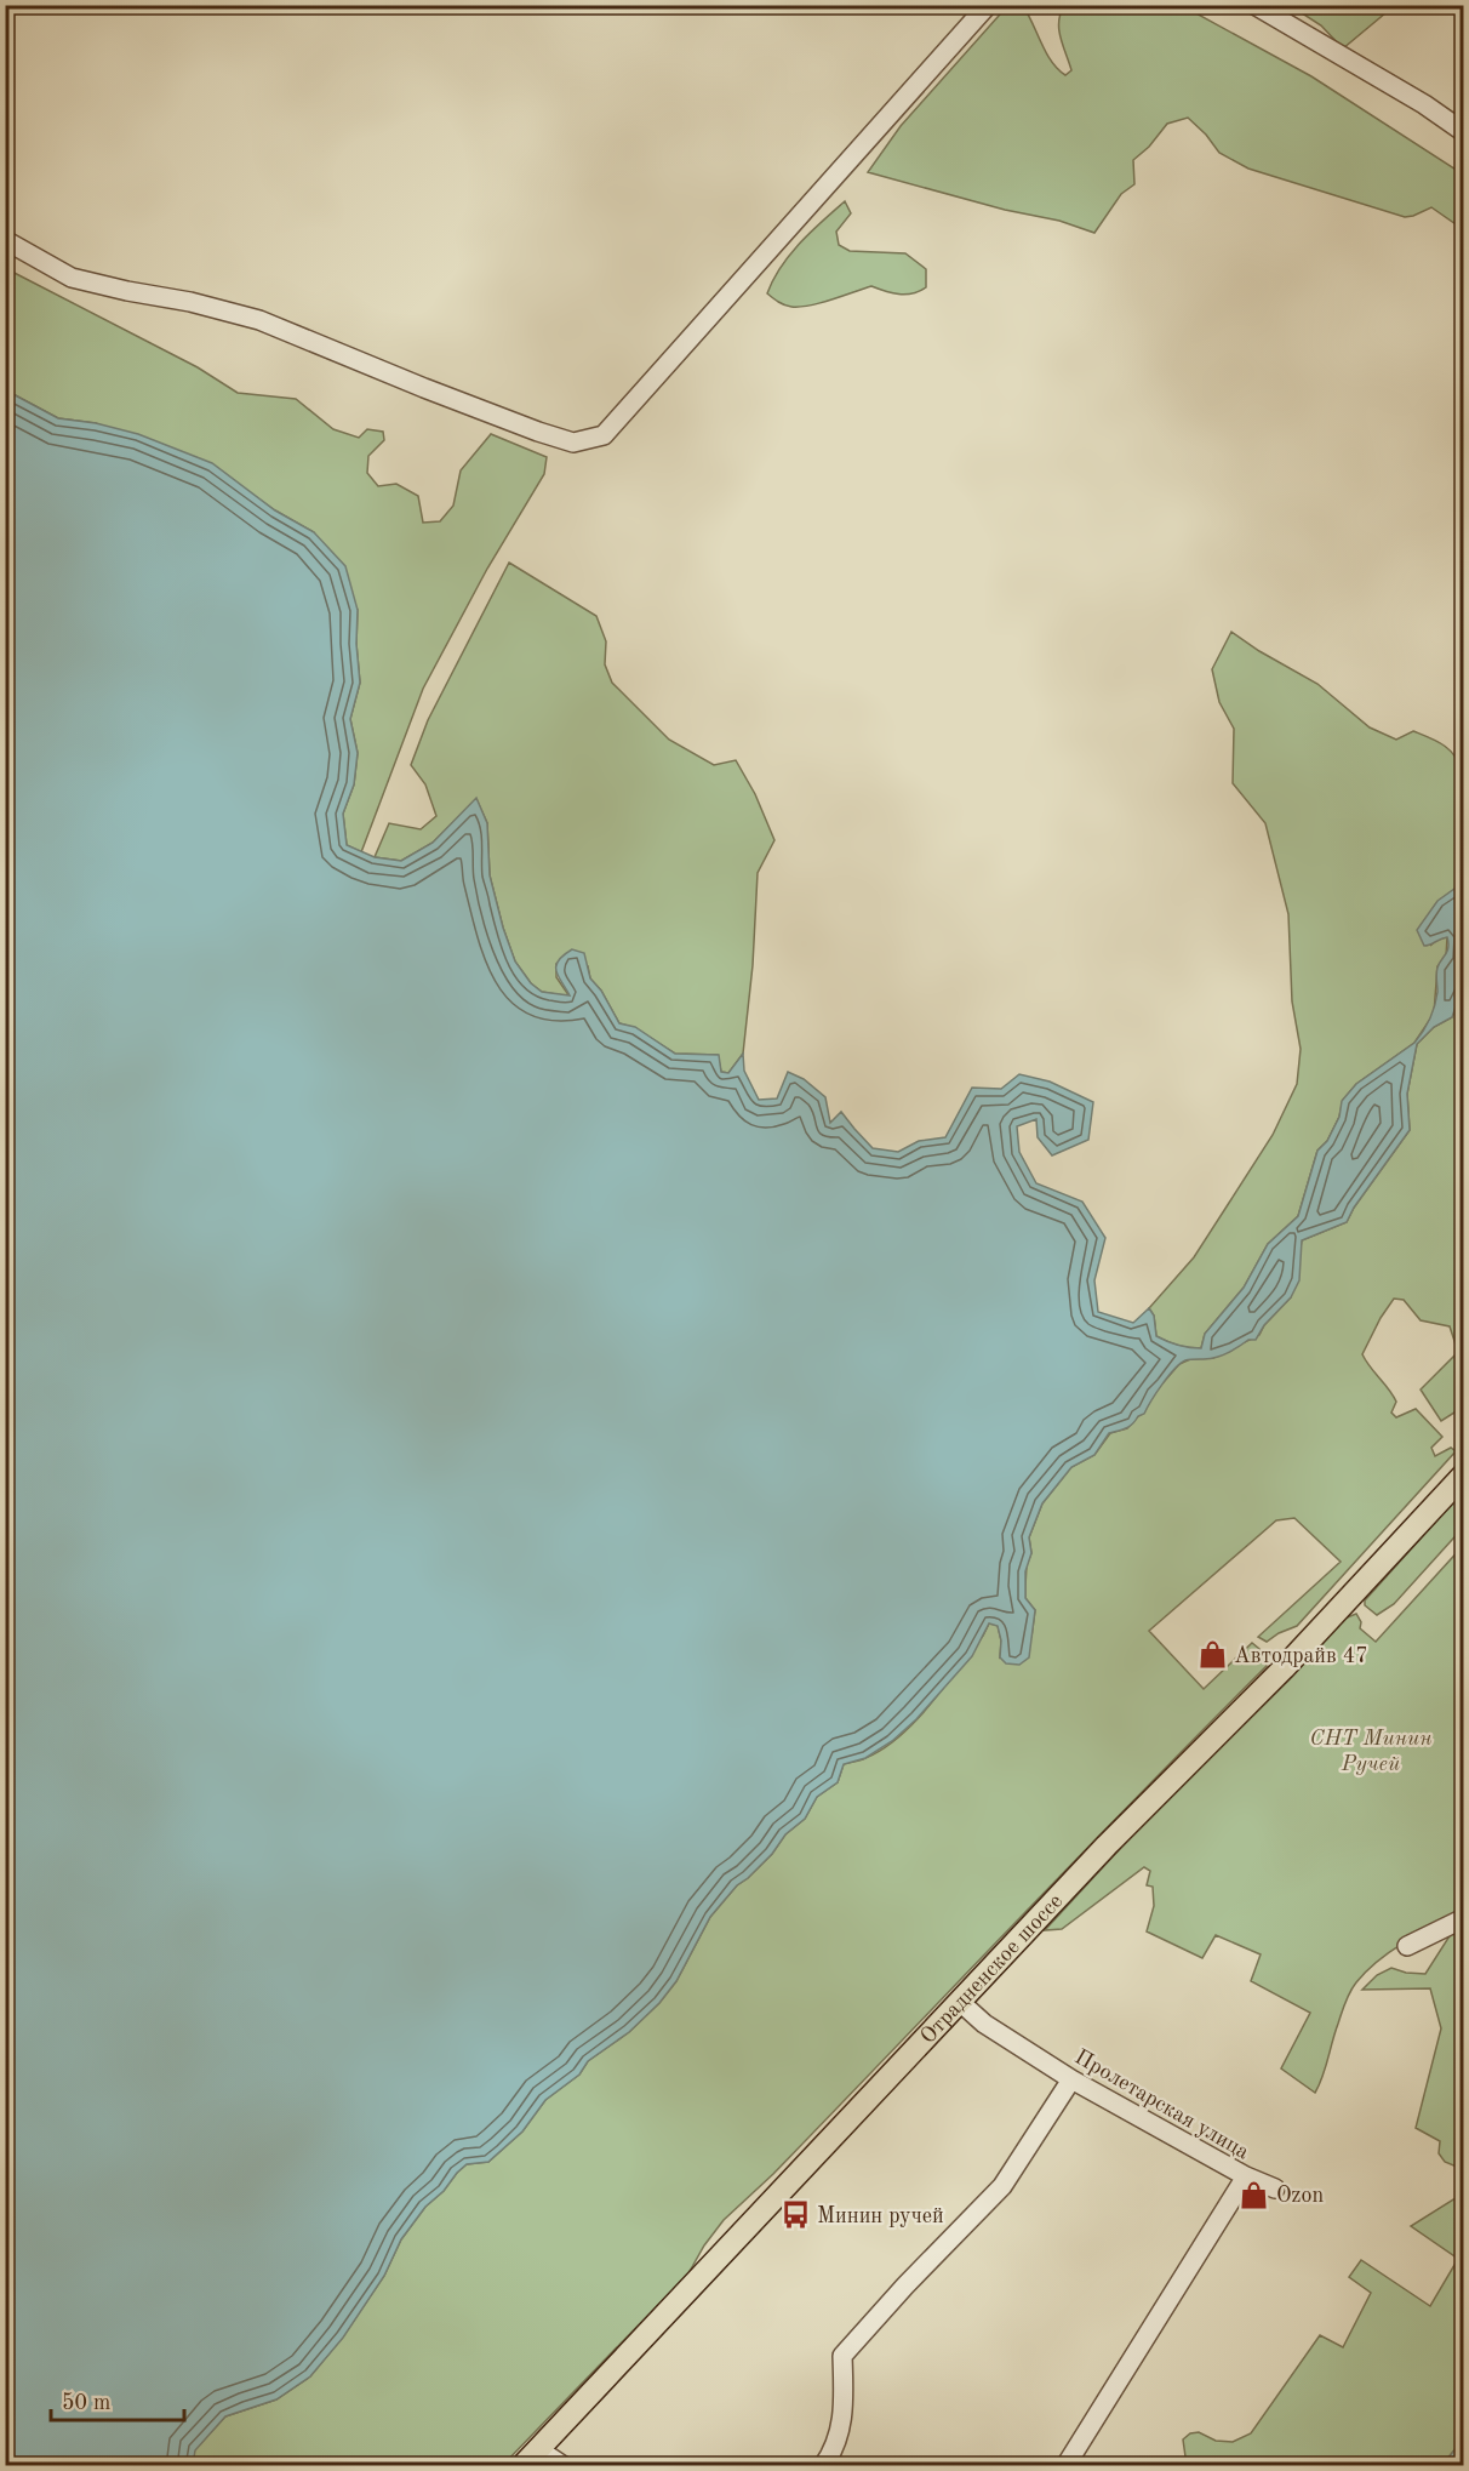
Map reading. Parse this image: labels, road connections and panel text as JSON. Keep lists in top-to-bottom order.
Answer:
{
  "streets": {
    "main road": ["Отрадненское шоссе"],
    "street": ["Пролетарская улица"]
  },
  "crossings": [
    ["Отрадненское шоссе", "Пролетарская улица"]
  ],
  "parks": ["СНТ Минин Ручей"],
  "places": {
    "shop": ["Автодрайв 47", "Ozon"],
    "bus stop": ["Минин ручей"]
  },
  "scale_bar": "50 m"
}
